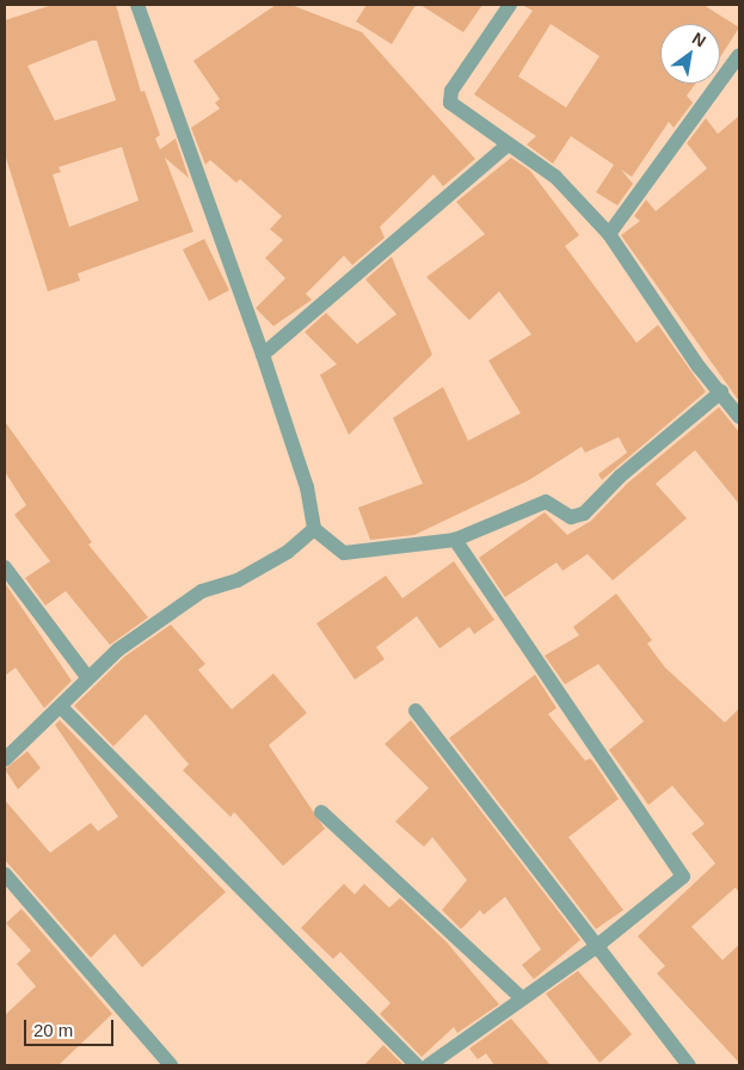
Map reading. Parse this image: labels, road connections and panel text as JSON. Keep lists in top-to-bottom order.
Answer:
{
  "scale_bar": "20 m",
  "north": "top right"
}
